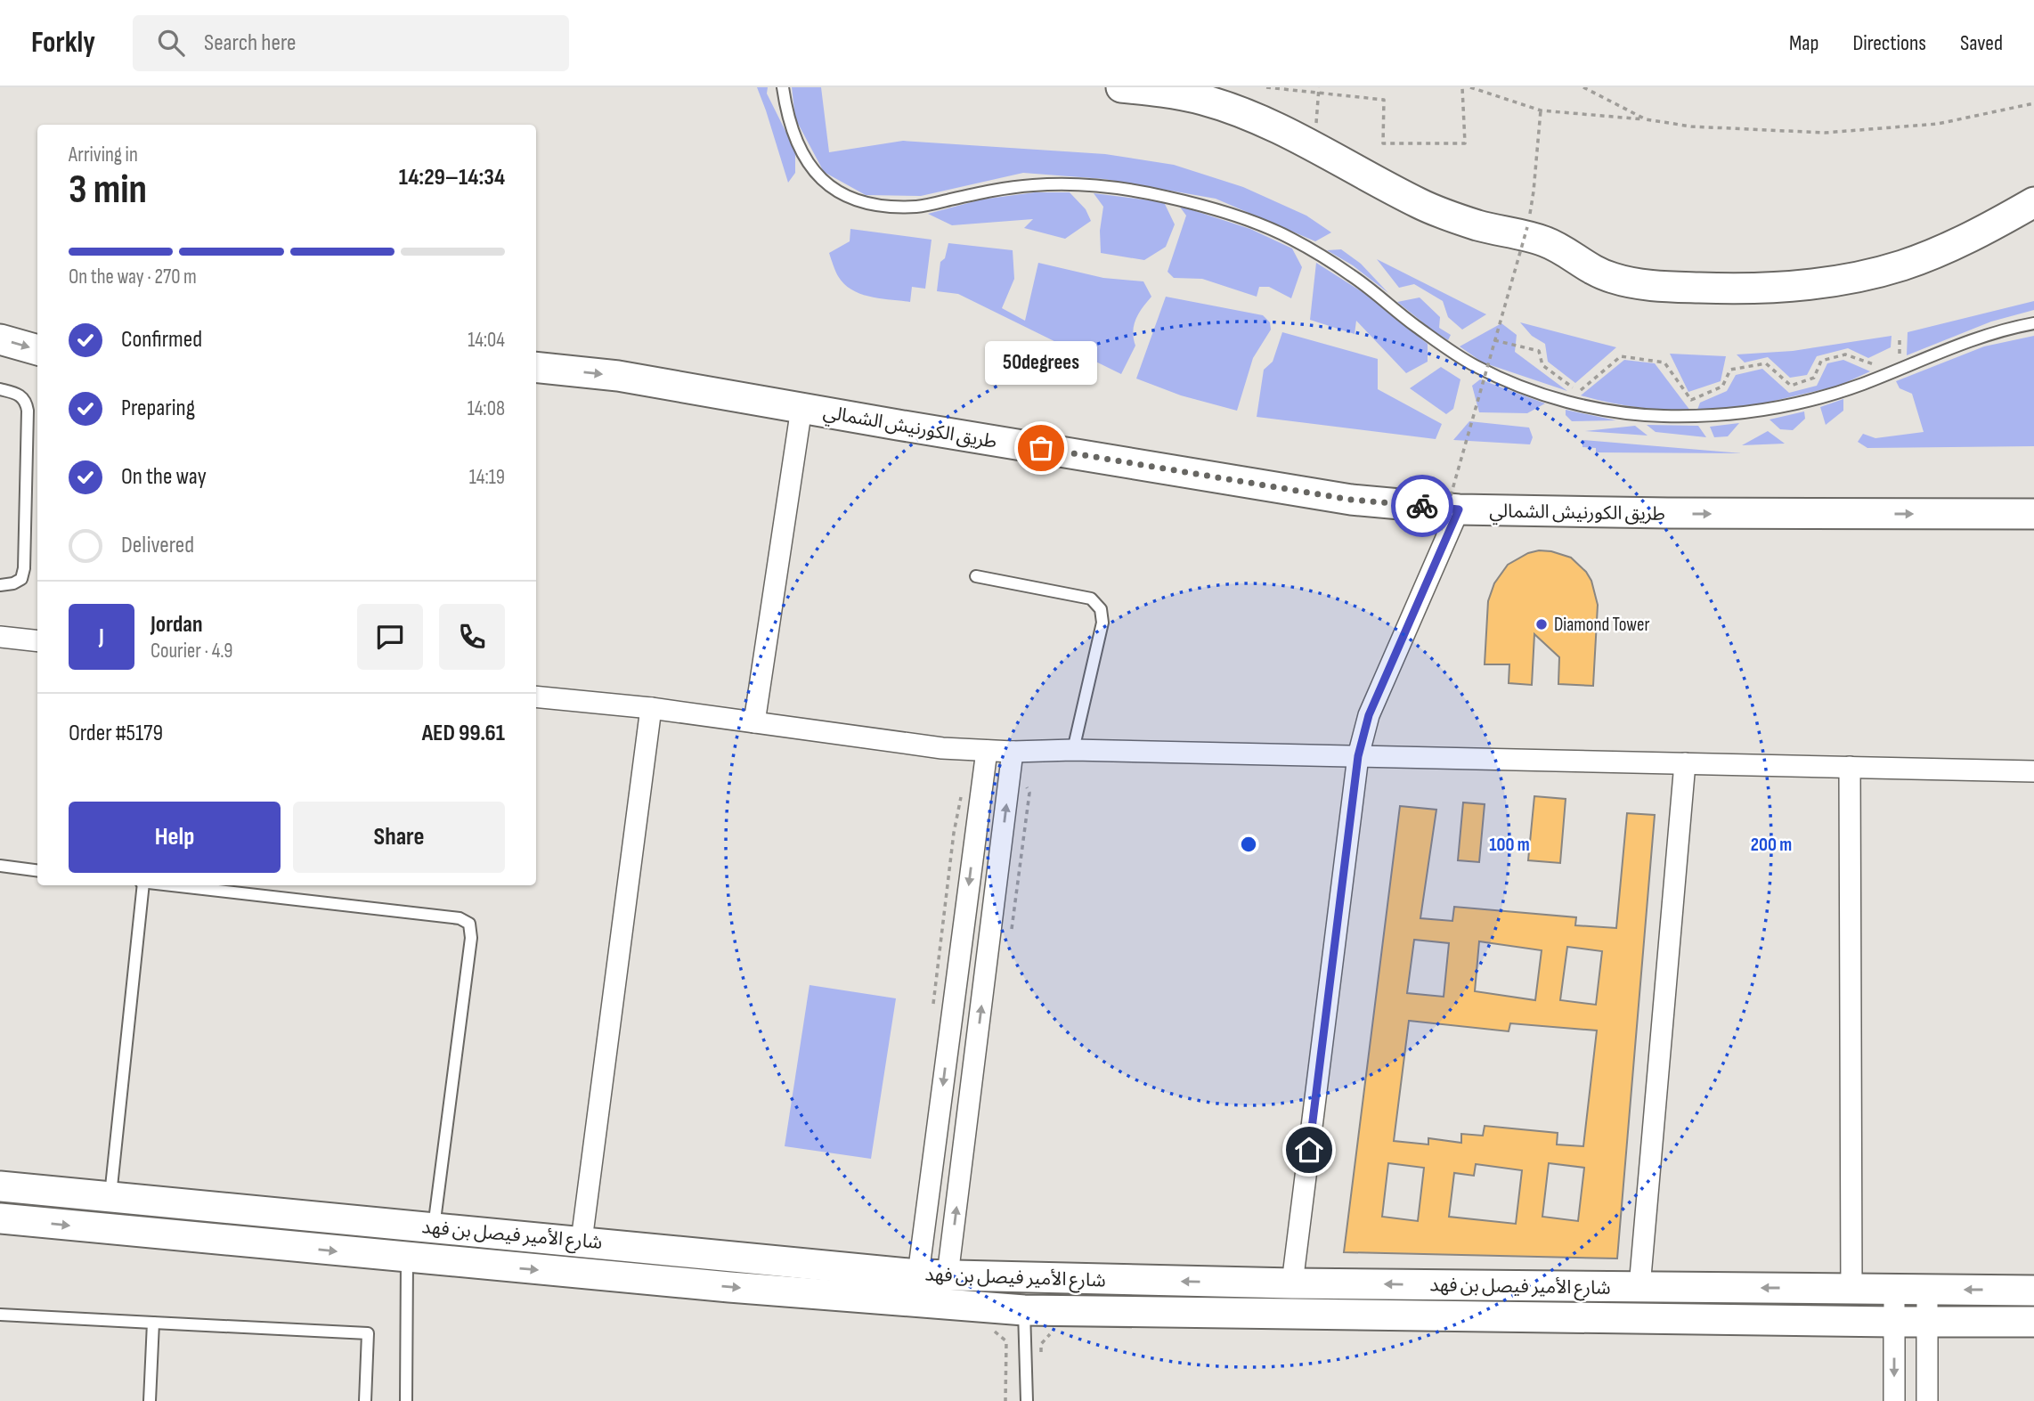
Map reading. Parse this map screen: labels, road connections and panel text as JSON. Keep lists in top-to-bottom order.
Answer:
{
  "streets": {
    "main road": ["طريق الكورنيش الشمالي", "شارع الأمير فيصل بن فهد"]
  },
  "places": ["50degrees", "Diamond Tower"],
  "page": {
    "header": "Forkly",
    "search": "Search here",
    "nav": ["Map", "Directions", "Saved"],
    "heading": ["3 min", "Arriving in", "14:29–14:34"],
    "panel": [
      "Jordan",
      "Courier · 4.9",
      "Order #5179",
      "AED 99.61"
    ],
    "bar": "On the way · 270 m",
    "list": [
      ["Confirmed", "14:04"],
      ["Preparing", "14:08"],
      ["On the way", "14:19"],
      "Delivered"
    ],
    "bubble": "50degrees",
    "round": "J",
    "buttons": ["Help", "Share"]
  },
  "rings": ["100 m", "200 m"]
}
